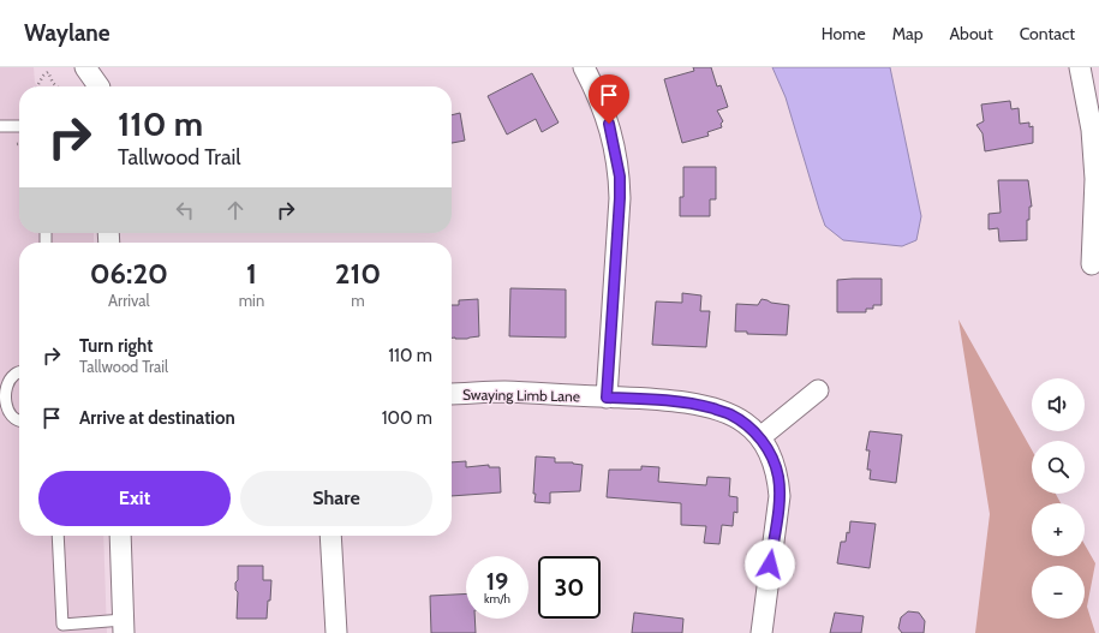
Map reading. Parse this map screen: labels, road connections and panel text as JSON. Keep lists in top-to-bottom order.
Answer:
{
  "streets": {
    "street": ["Swaying Limb Lane"]
  },
  "page": {
    "header": "Waylane",
    "nav": [
      "Home",
      "Map",
      "About",
      "Contact"
    ],
    "turn": ["110 m", "Tallwood Trail"],
    "eta": [
      "06:20",
      "Arrival",
      "1",
      "min",
      "210",
      "m"
    ],
    "list": [
      {
        "name": "Turn right",
        "note": "Tallwood Trail",
        "value": "110 m"
      },
      {
        "name": "Arrive at destination",
        "value": "100 m"
      }
    ],
    "map_buttons": ["+", "−"],
    "buttons": ["Exit", "Share"],
    "speed": "19 km/h",
    "limit": "30"
  }
}
